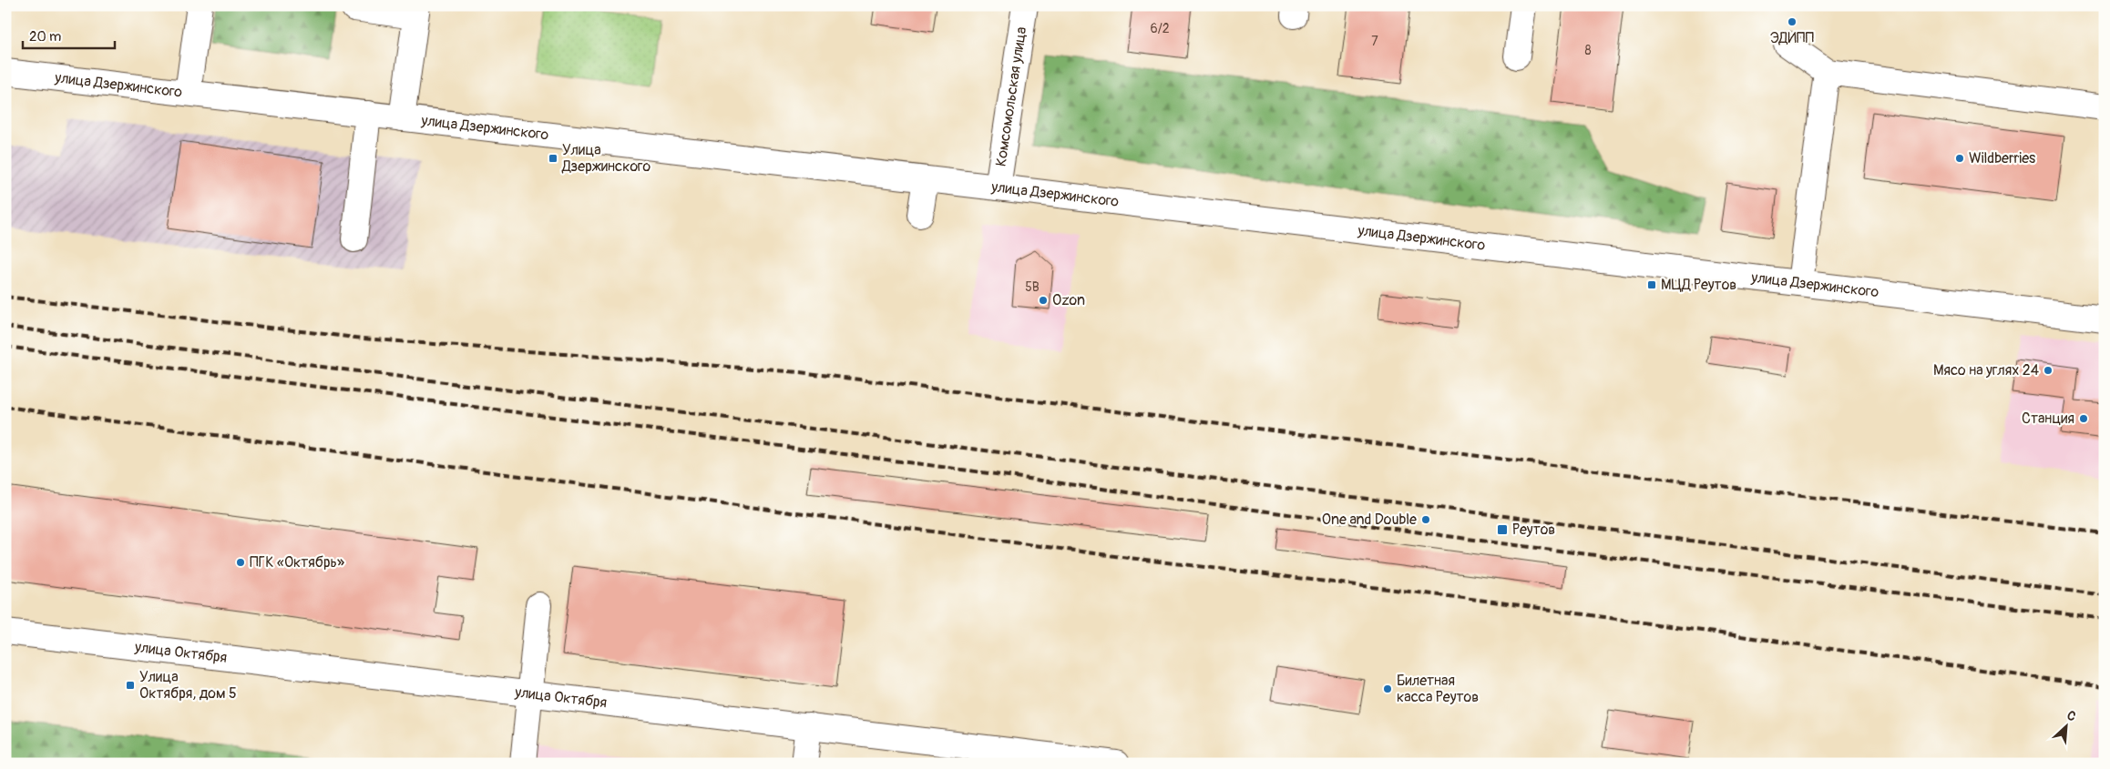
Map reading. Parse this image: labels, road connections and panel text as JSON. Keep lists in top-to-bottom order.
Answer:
{
  "streets": {
    "street": ["улица Дзержинского", "Комсомольская улица", "улица Октября"]
  },
  "crossings": [
    ["улица Дзержинского", "Комсомольская улица"]
  ],
  "places": {
    "other": [
      "ЭДИПП",
      "Wildberries",
      "Ozon",
      "Мясо на углях 24",
      "Станция",
      "One and Double",
      "ПГК «Октябрь»",
      "Билетная касса Реутов"
    ],
    "transit": [
      "Улица Дзержинского",
      "МЦД Реутов",
      "Реутов",
      "Улица Октября, дом 5"
    ]
  },
  "house_numbers": [
    "6/2",
    "7",
    "8",
    "5В"
  ],
  "scale_bar": "20 m",
  "north": "top right"
}
